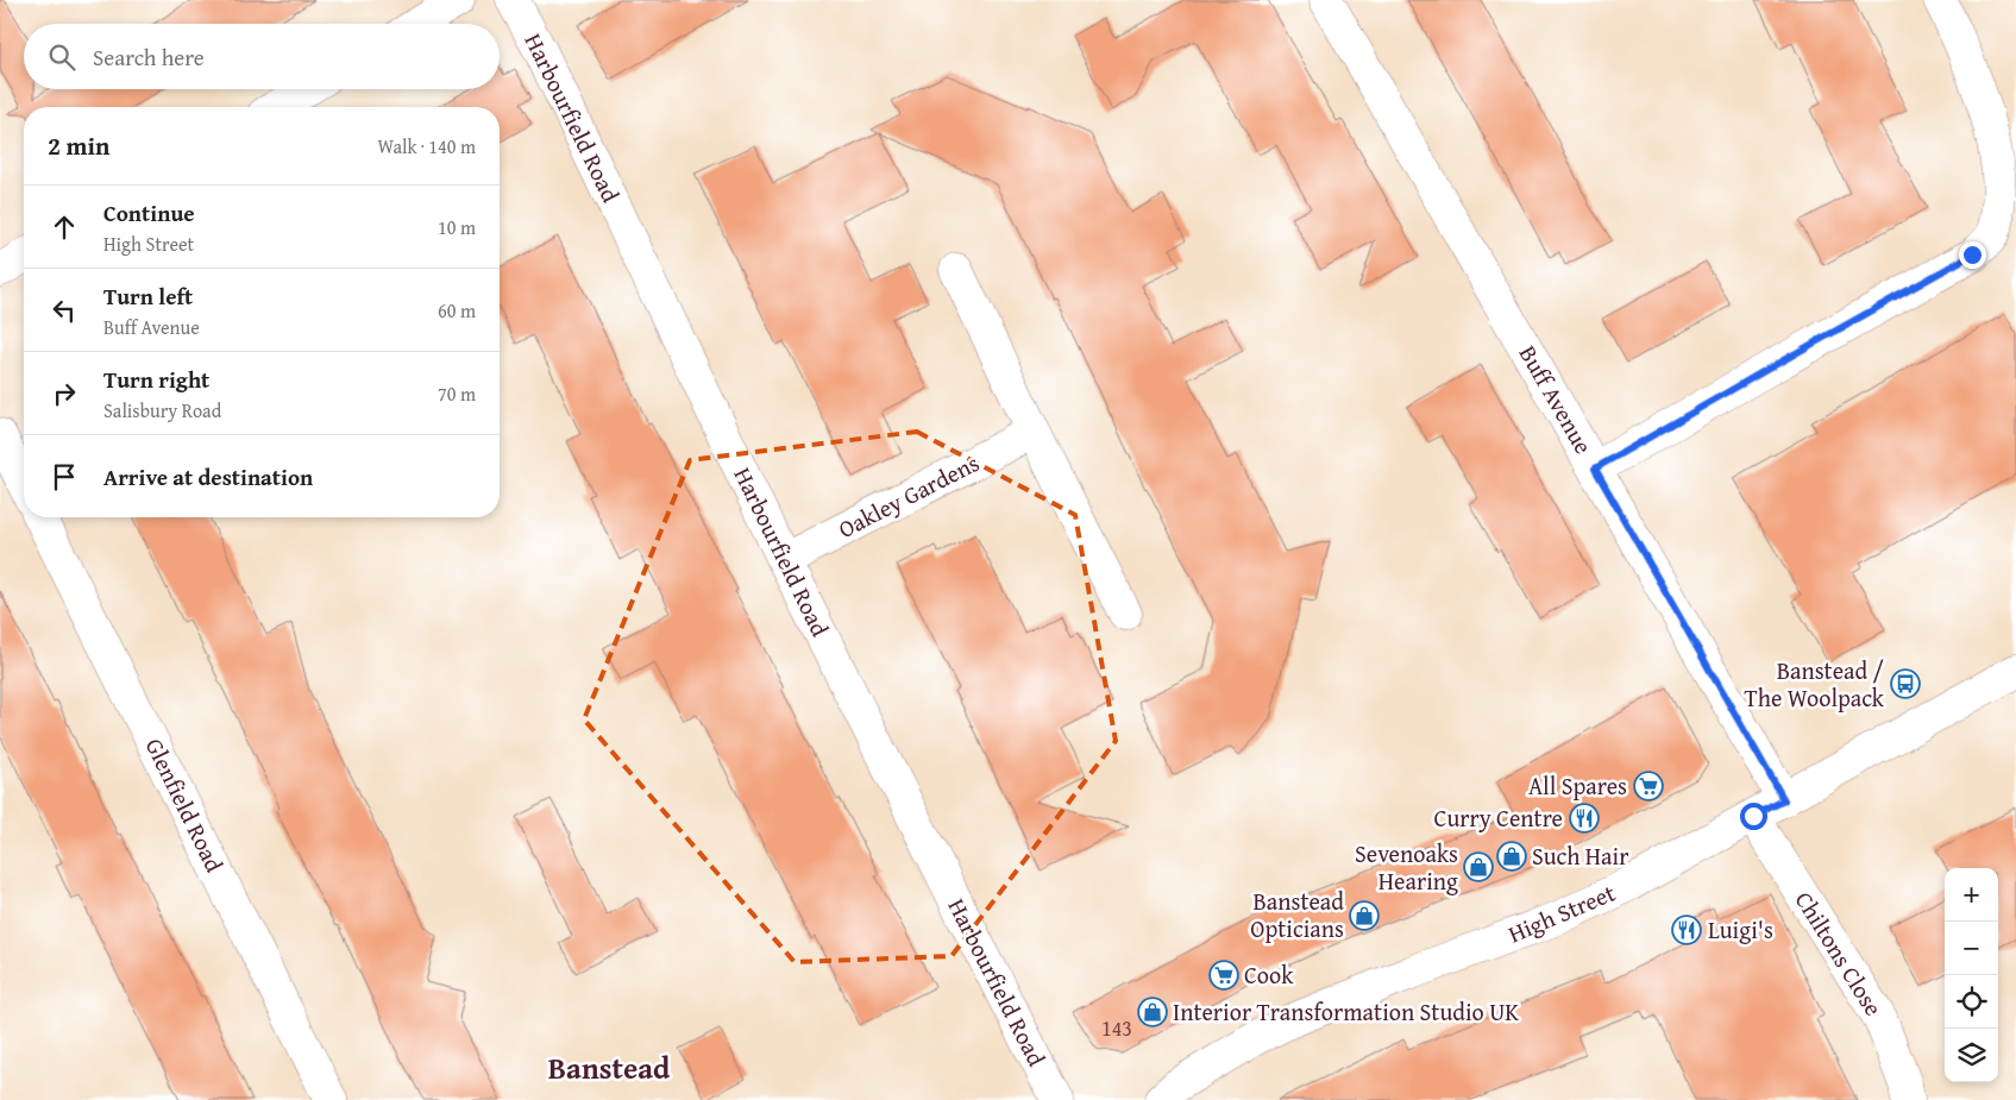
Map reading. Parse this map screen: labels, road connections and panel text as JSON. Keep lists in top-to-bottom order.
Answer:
{
  "streets": {
    "street": [
      "Harbourfield Road",
      "Buff Avenue",
      "Oakley Gardens",
      "Glenfield Road",
      "High Street",
      "Chiltons Close"
    ]
  },
  "crossings": [
    ["Harbourfield Road", "Oakley Gardens"],
    ["Buff Avenue", "High Street"],
    ["High Street", "Chiltons Close"]
  ],
  "districts": ["Banstead"],
  "places": {
    "bus stop": ["Banstead / The Woolpack"],
    "supermarket": ["All Spares", "Cook"],
    "restaurant": ["Curry Centre", "Luigi's"],
    "shop": [
      "Such Hair",
      "Sevenoaks Hearing",
      "Banstead Opticians",
      "Interior Transformation Studio UK"
    ]
  },
  "house_numbers": ["143"],
  "page": {
    "search": "Search here",
    "heading": ["2 min", "Walk · 140 m"],
    "list": [
      ["Continue", "High Street", "10 m"],
      ["Turn left", "Buff Avenue", "60 m"],
      ["Turn right", "Salisbury Road", "70 m"],
      "Arrive at destination"
    ],
    "map_buttons": ["+", "−"]
  }
}
